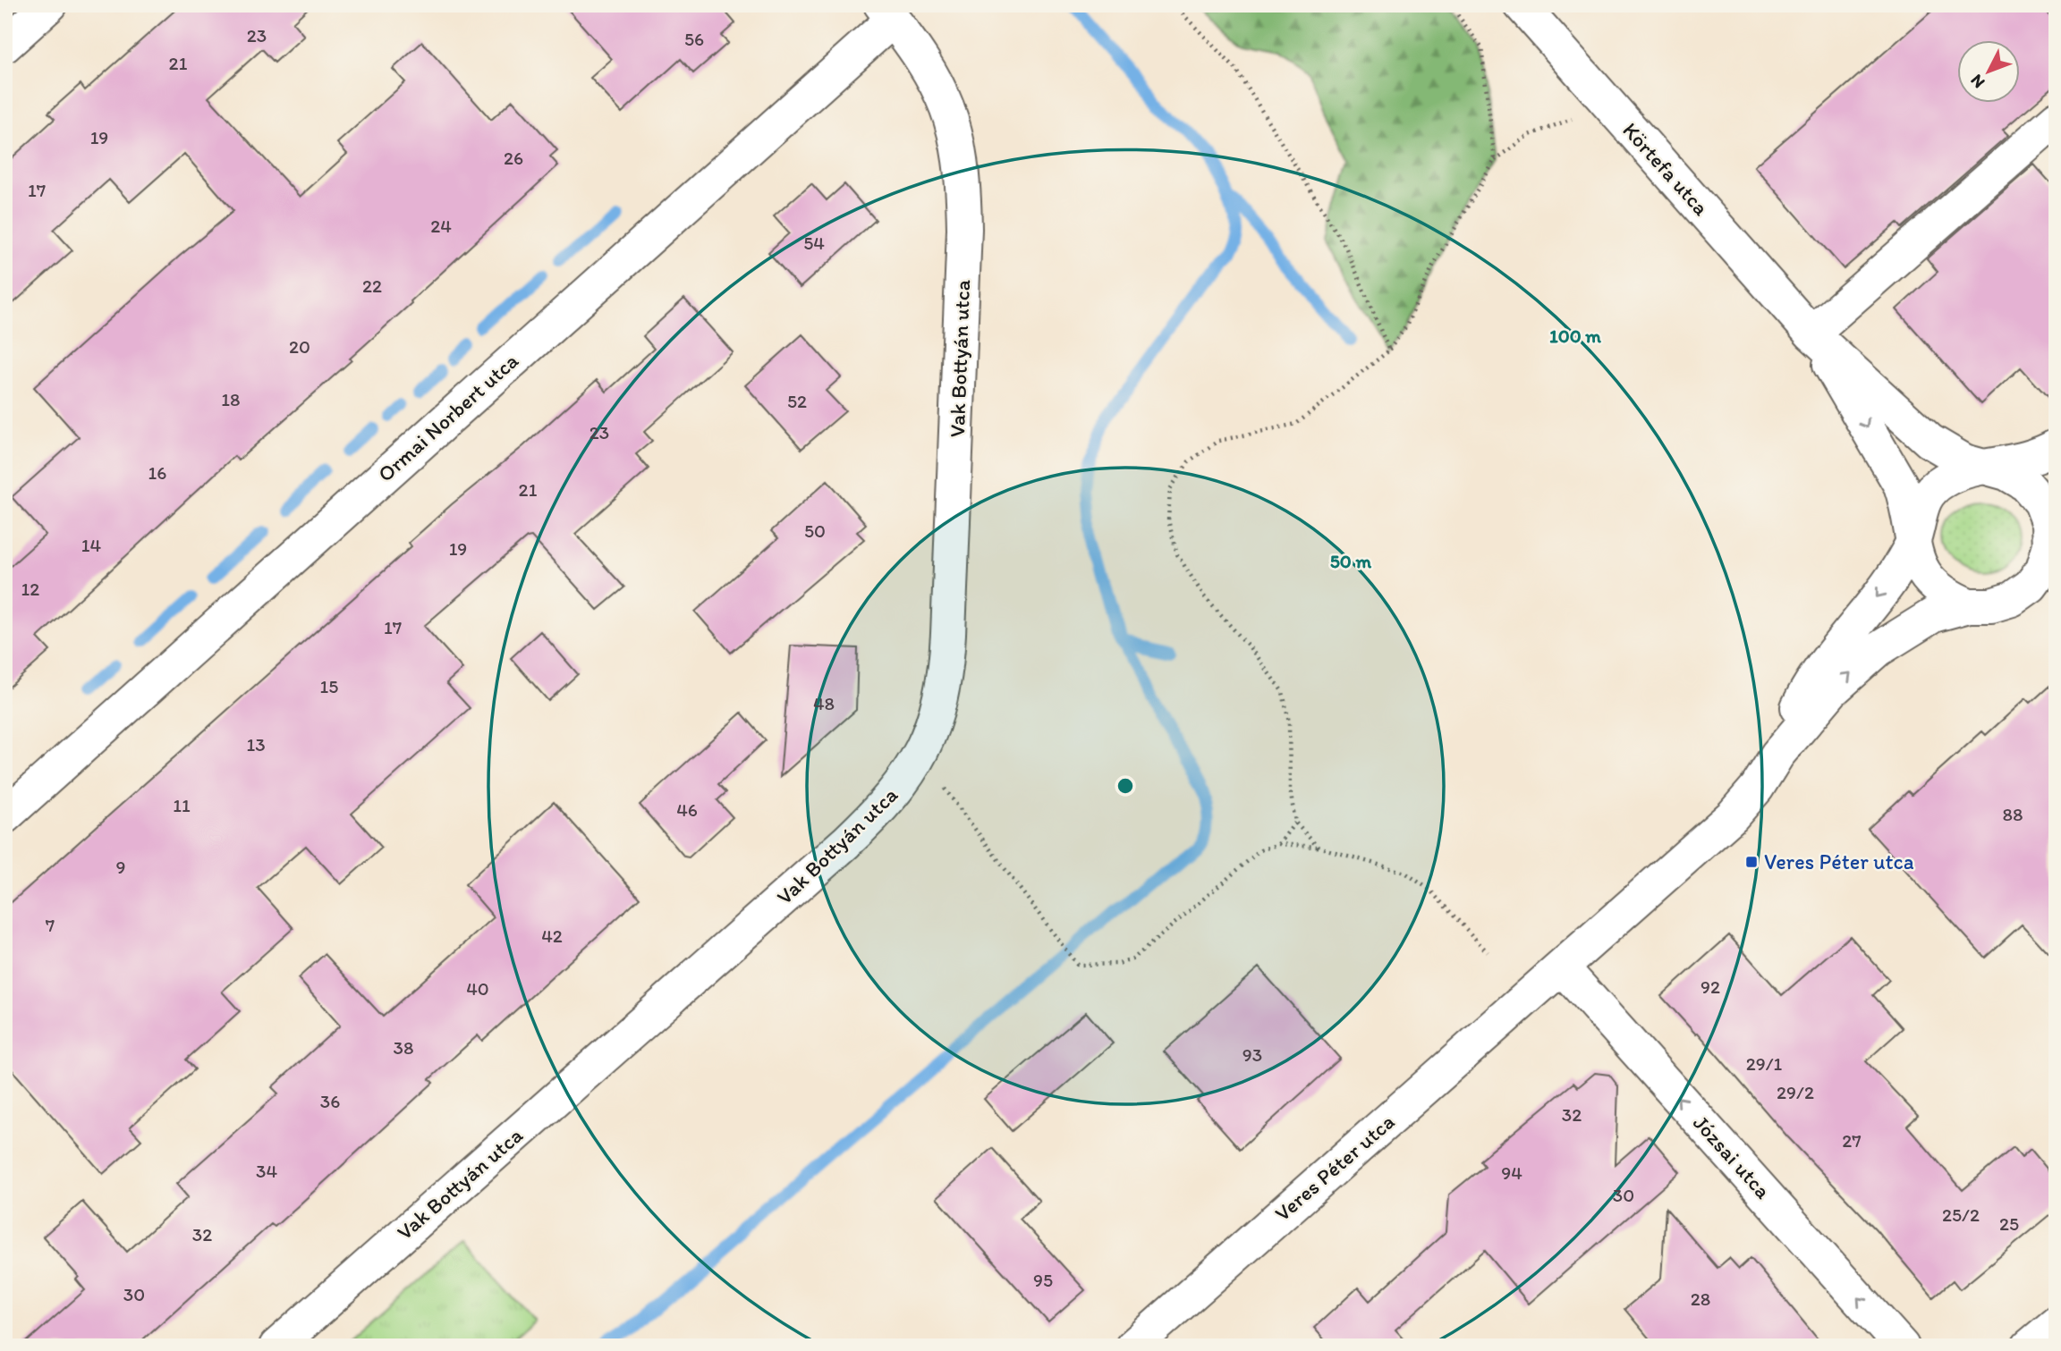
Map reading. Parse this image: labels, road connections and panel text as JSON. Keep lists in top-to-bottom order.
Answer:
{
  "streets": {
    "street": [
      "Körtefa utca",
      "Vak Bottyán utca",
      "Ormai Norbert utca",
      "Józsai utca",
      "Veres Péter utca"
    ]
  },
  "crossings": [
    ["Körtefa utca", "Veres Péter utca"],
    ["Vak Bottyán utca", "Ormai Norbert utca"],
    ["Józsai utca", "Veres Péter utca"]
  ],
  "one_way": ["Józsai utca"],
  "places": {
    "transit": ["Veres Péter utca"]
  },
  "house_numbers": [
    "23",
    "56",
    "21",
    "19",
    "26",
    "17",
    "24",
    "54",
    "22",
    "20",
    "18",
    "52",
    "23",
    "16",
    "21",
    "50",
    "14",
    "19",
    "12",
    "17",
    "15",
    "48",
    "13",
    "11",
    "46",
    "88",
    "9",
    "7",
    "42",
    "92",
    "40",
    "38",
    "93",
    "29/1",
    "29/2",
    "36",
    "32",
    "27",
    "34",
    "94",
    "30",
    "25/2",
    "25",
    "32",
    "95",
    "30",
    "28"
  ],
  "north": "bottom left",
  "rings": ["100 m", "50 m"]
}
